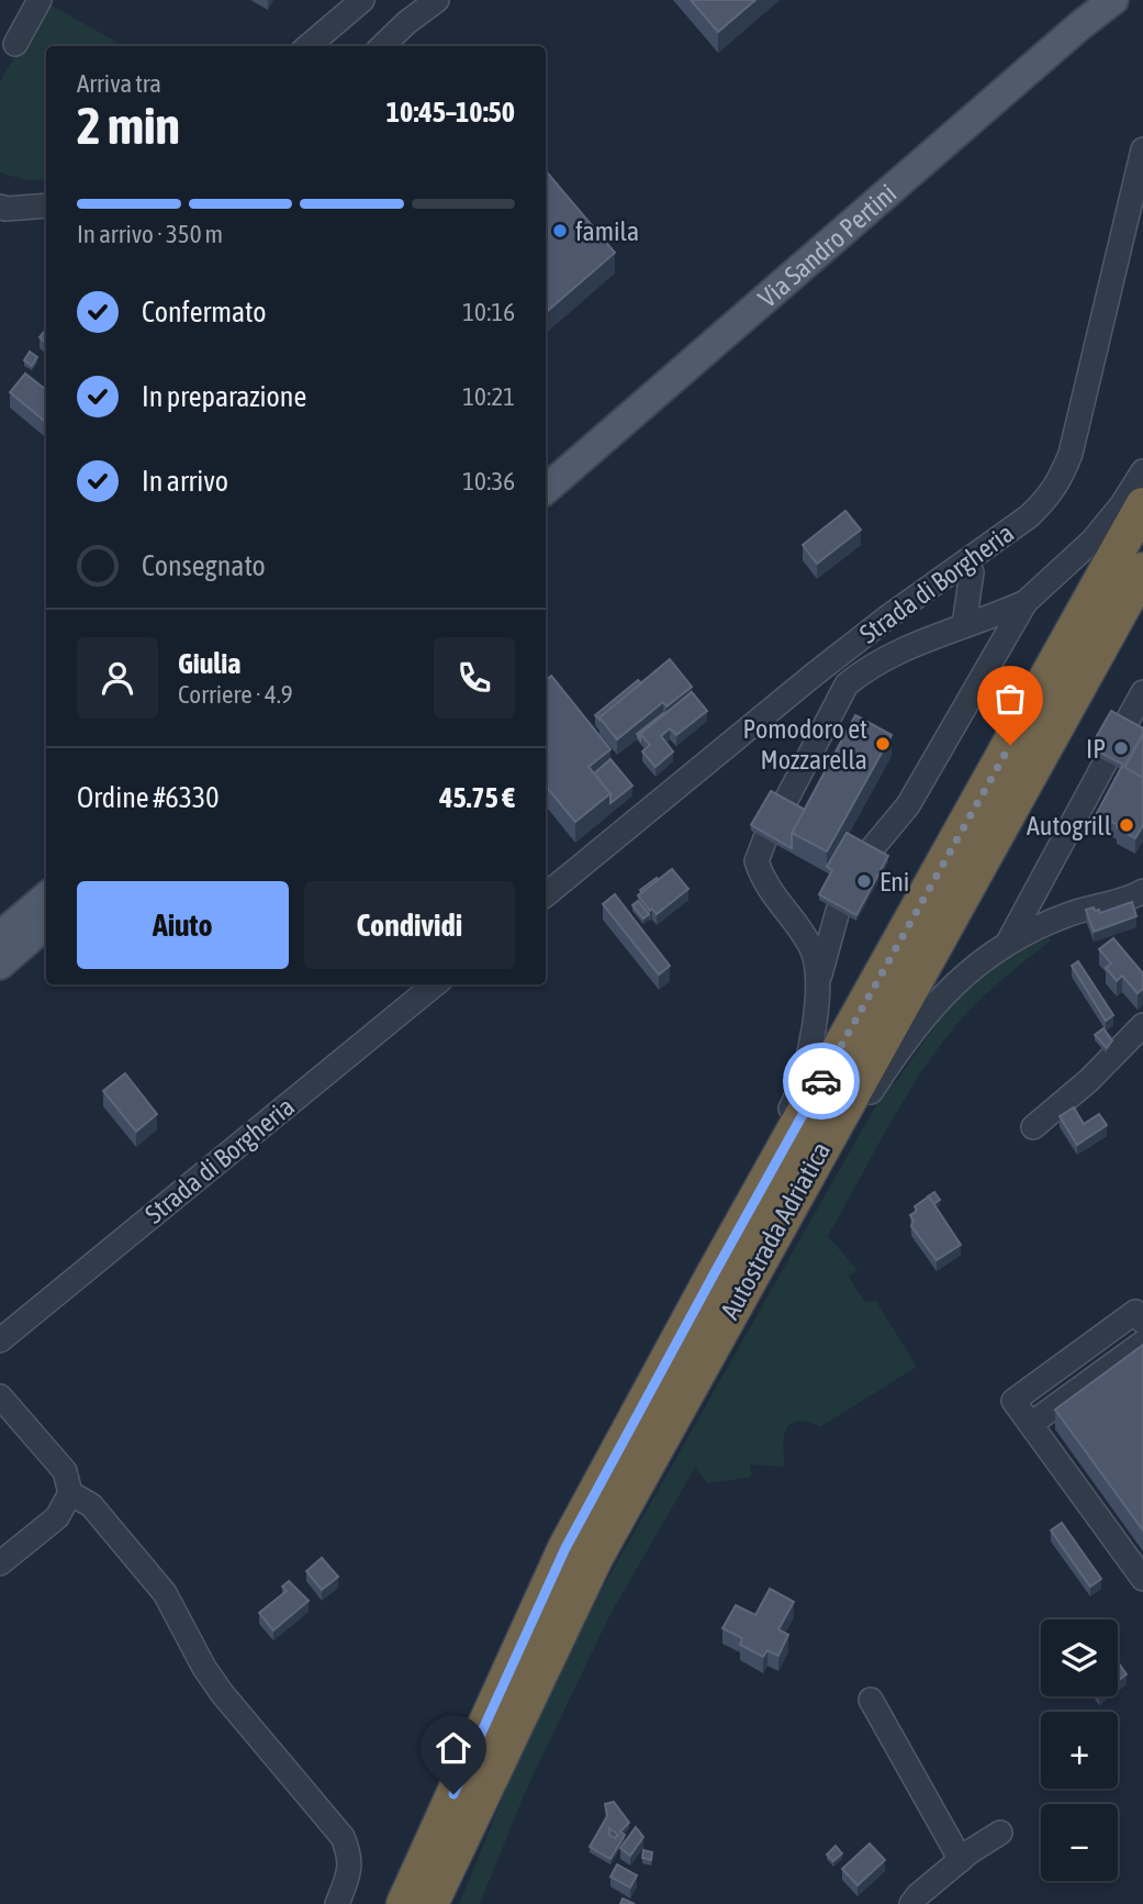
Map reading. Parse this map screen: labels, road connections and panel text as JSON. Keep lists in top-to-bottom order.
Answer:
{
  "streets": {
    "highway": ["Autostrada Adriatica"],
    "main road": ["Via Sandro Pertini"],
    "street": ["Strada di Borgheria"]
  },
  "places": [
    "famila",
    "Pomodoro et Mozzarella",
    "IP",
    "Autogrill",
    "Eni"
  ],
  "page": {
    "heading": ["2 min", "Arriva tra", "10:45–10:50"],
    "panel": [
      "Giulia",
      "Corriere · 4.9",
      "Ordine #6330",
      "45.75 €"
    ],
    "bar": "In arrivo · 350 m",
    "list": [
      ["Confermato", "10:16"],
      ["In preparazione", "10:21"],
      ["In arrivo", "10:36"],
      "Consegnato"
    ],
    "buttons": ["Aiuto", "Condividi"],
    "map_buttons": ["+", "−"]
  }
}
